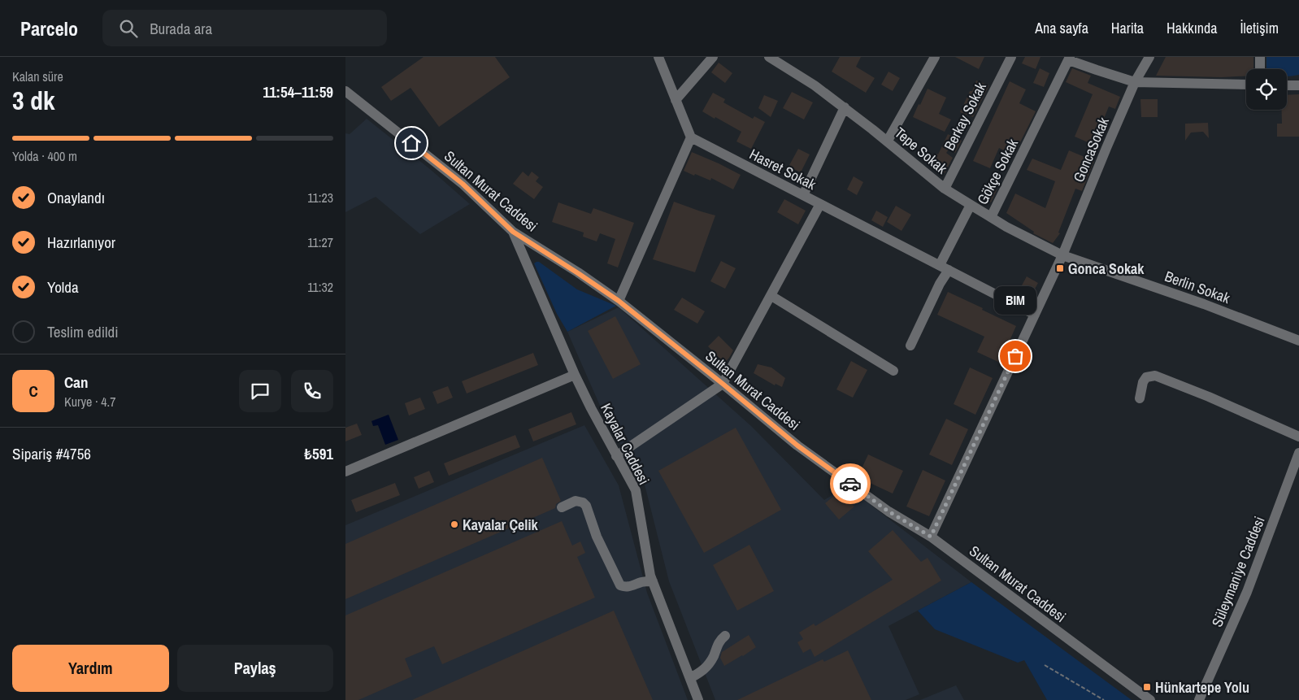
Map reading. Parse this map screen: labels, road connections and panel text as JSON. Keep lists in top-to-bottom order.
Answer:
{
  "streets": {
    "street": [
      "Berkay Sokak",
      "GoncaSokak",
      "Tepe Sokak",
      "Hasret Sokak",
      "Gökçe Sokak",
      "Sultan Murat Caddesi",
      "Berlin Sokak",
      "Kayalar Caddesi",
      "Süleymaniye Caddesi"
    ]
  },
  "crossings": [
    ["Berkay Sokak", "Tepe Sokak"],
    ["GoncaSokak", "Tepe Sokak"],
    ["GoncaSokak", "Berlin Sokak"],
    ["Tepe Sokak", "Gökçe Sokak"],
    ["Tepe Sokak", "Berlin Sokak"],
    ["Hasret Sokak", "Gökçe Sokak"],
    ["Sultan Murat Caddesi", "Kayalar Caddesi"]
  ],
  "places": {
    "transit": ["Gonca Sokak", "Hünkartepe Yolu"],
    "other": ["BIM", "Kayalar Çelik"]
  },
  "page": {
    "header": "Parcelo",
    "search": "Burada ara",
    "nav": [
      "Ana sayfa",
      "Harita",
      "Hakkında",
      "İletişim"
    ],
    "heading": ["3 dk", "Kalan süre", "11:54–11:59"],
    "panel": [
      "Can",
      "Kurye · 4.7",
      "Sipariş #4756",
      "₺591"
    ],
    "bar": "Yolda · 400 m",
    "list": [
      ["Onaylandı", "11:23"],
      ["Hazırlanıyor", "11:27"],
      ["Yolda", "11:32"],
      "Teslim edildi"
    ],
    "bubble": "BIM",
    "round": "C",
    "buttons": ["Yardım", "Paylaş"]
  }
}
